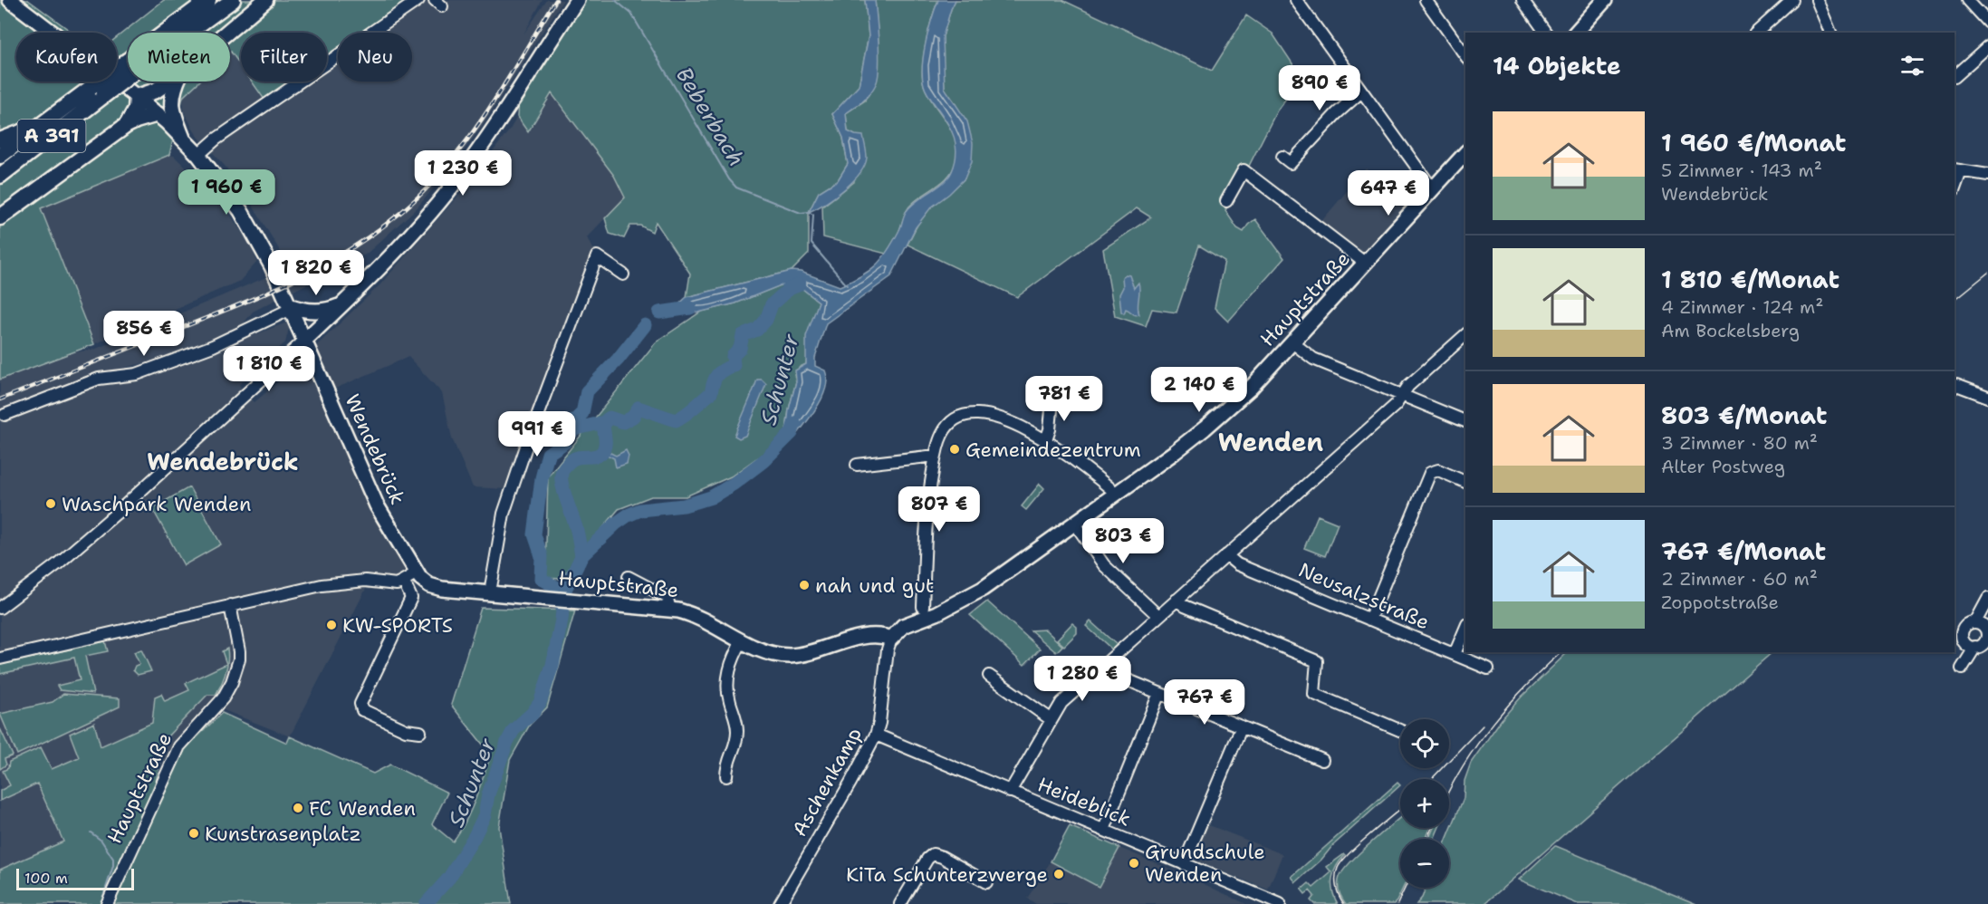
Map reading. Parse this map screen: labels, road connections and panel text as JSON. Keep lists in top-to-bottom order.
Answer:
{
  "streets": {
    "highway": ["A 391"],
    "main road": ["Hauptstraße", "Wendebrück"],
    "street": ["Neusalzstraße", "Aschenkamp", "Heideblick"]
  },
  "crossings": [
    ["Hauptstraße", "Wendebrück"],
    ["Hauptstraße", "Aschenkamp"],
    ["Aschenkamp", "Heideblick"]
  ],
  "districts": ["Wenden", "Wendebrück"],
  "water": ["Beberbach", "Schunter"],
  "places": [
    "Gemeindezentrum",
    "Waschpark Wenden",
    "nah und gut",
    "KW-SPORTS",
    "FC Wenden",
    "Kunstrasenplatz",
    "Grundschule Wenden",
    "KiTa Schunterzwerge"
  ],
  "scale_bar": "100 m",
  "page": {
    "chip": [
      "Kaufen",
      "Mieten",
      "Filter",
      "Neu"
    ],
    "heading": "14 Objekte",
    "price": [
      "890 €",
      "1 230 €",
      "1 960 €",
      "647 €",
      "1 820 €",
      "856 €",
      "1 810 €",
      "2 140 €",
      "781 €",
      "991 €",
      "807 €",
      "803 €",
      "1 280 €",
      "767 €"
    ],
    "list": [
      {
        "name": "1 960 €/Monat",
        "note": "5 Zimmer · 143 m² · Wendebrück"
      },
      {
        "name": "1 810 €/Monat",
        "note": "4 Zimmer · 124 m² · Am Bockelsberg"
      },
      {
        "name": "803 €/Monat",
        "note": "3 Zimmer · 80 m² · Alter Postweg"
      },
      {
        "name": "767 €/Monat",
        "note": "2 Zimmer · 60 m² · Zoppotstraße"
      }
    ],
    "map_buttons": ["+", "−"],
    "scale": "100 m"
  }
}
